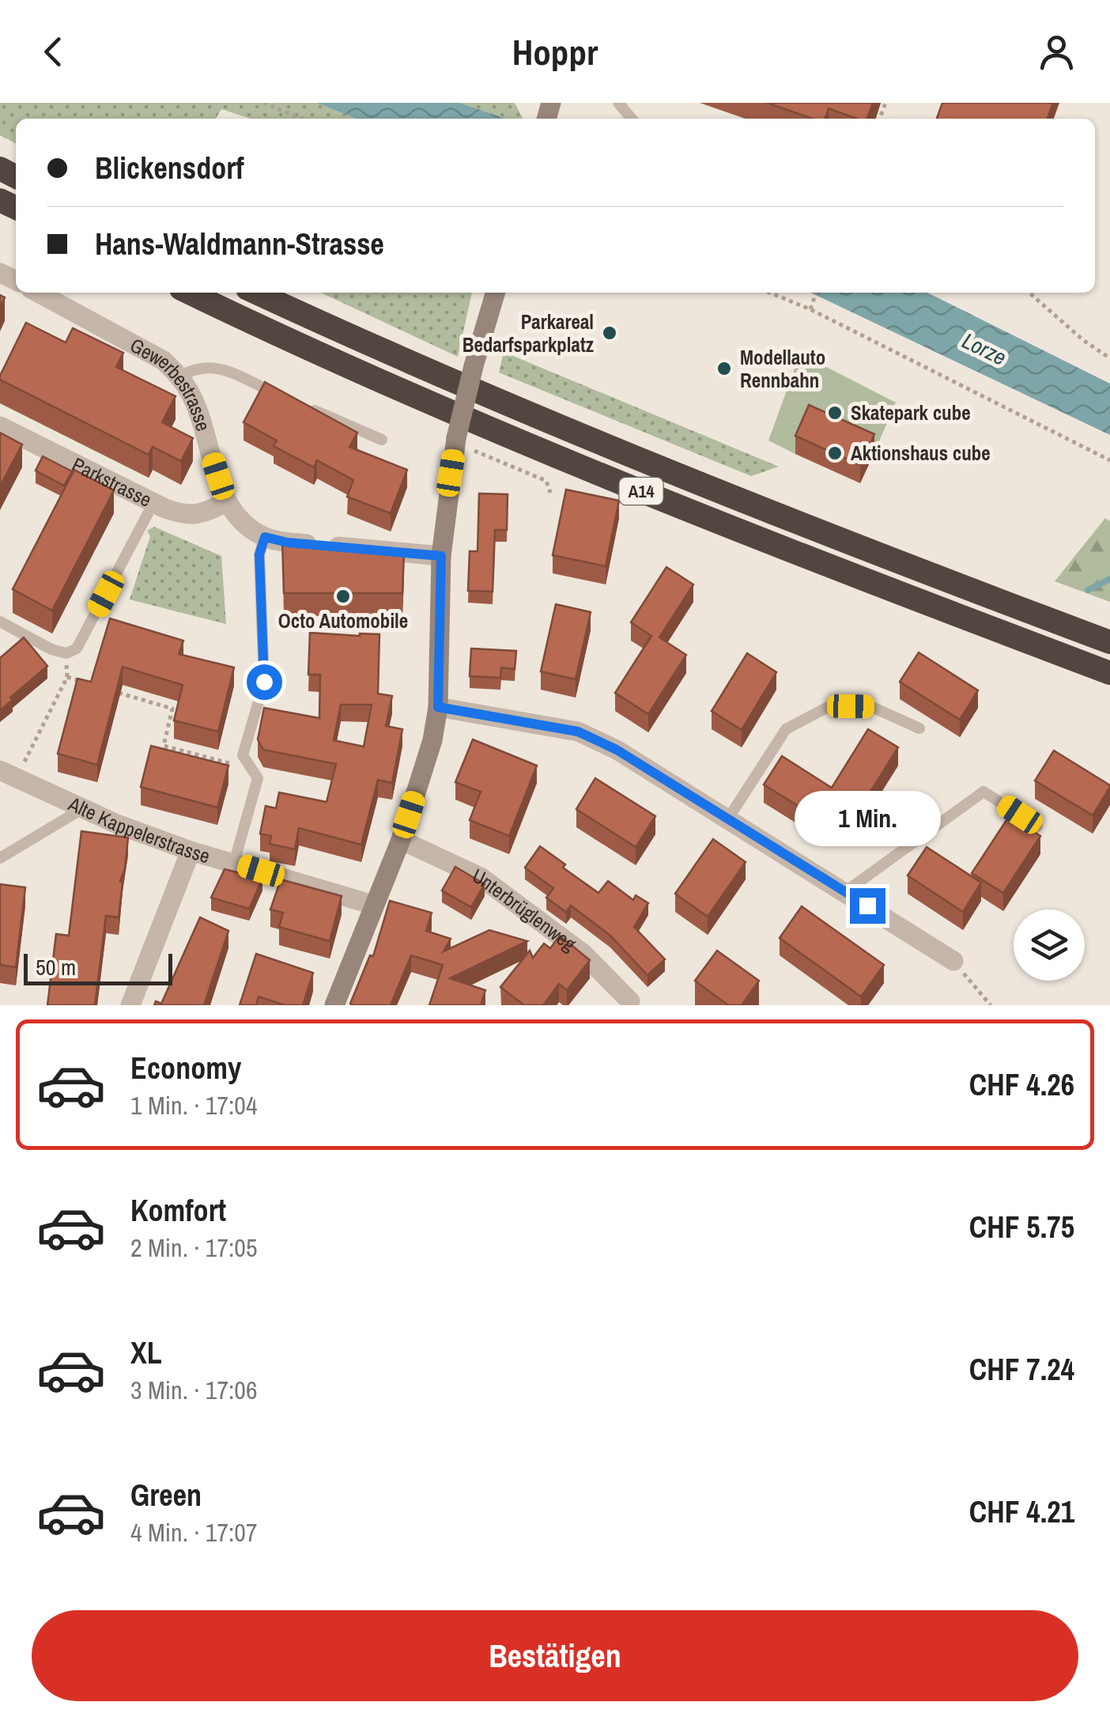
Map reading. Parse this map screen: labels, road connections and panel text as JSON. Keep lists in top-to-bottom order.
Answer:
{
  "streets": {
    "highway": ["A14"],
    "street": [
      "Gewerbestrasse",
      "Parkstrasse",
      "Alte Kappelerstrasse",
      "Unterbrüglenweg"
    ]
  },
  "crossings": [
    ["Gewerbestrasse", "Parkstrasse"]
  ],
  "water": ["Lorze"],
  "places": [
    "Parkareal Bedarfsparkplatz",
    "Modellauto Rennbahn",
    "Skatepark cube",
    "Aktionshaus cube",
    "Octo Automobile"
  ],
  "scale_bar": "50 m",
  "page": {
    "header": "Hoppr",
    "banner": ["Blickensdorf", "Hans-Waldmann-Strasse"],
    "bubble": "1 Min.",
    "scale": "50 m",
    "list": [
      {
        "name": "Economy",
        "note": "1 Min. · 17:04",
        "value": "CHF 4.26"
      },
      {
        "name": "Komfort",
        "note": "2 Min. · 17:05",
        "value": "CHF 5.75"
      },
      {
        "name": "XL",
        "note": "3 Min. · 17:06",
        "value": "CHF 7.24"
      },
      {
        "name": "Green",
        "note": "4 Min. · 17:07",
        "value": "CHF 4.21"
      }
    ],
    "buttons": "Bestätigen"
  }
}
